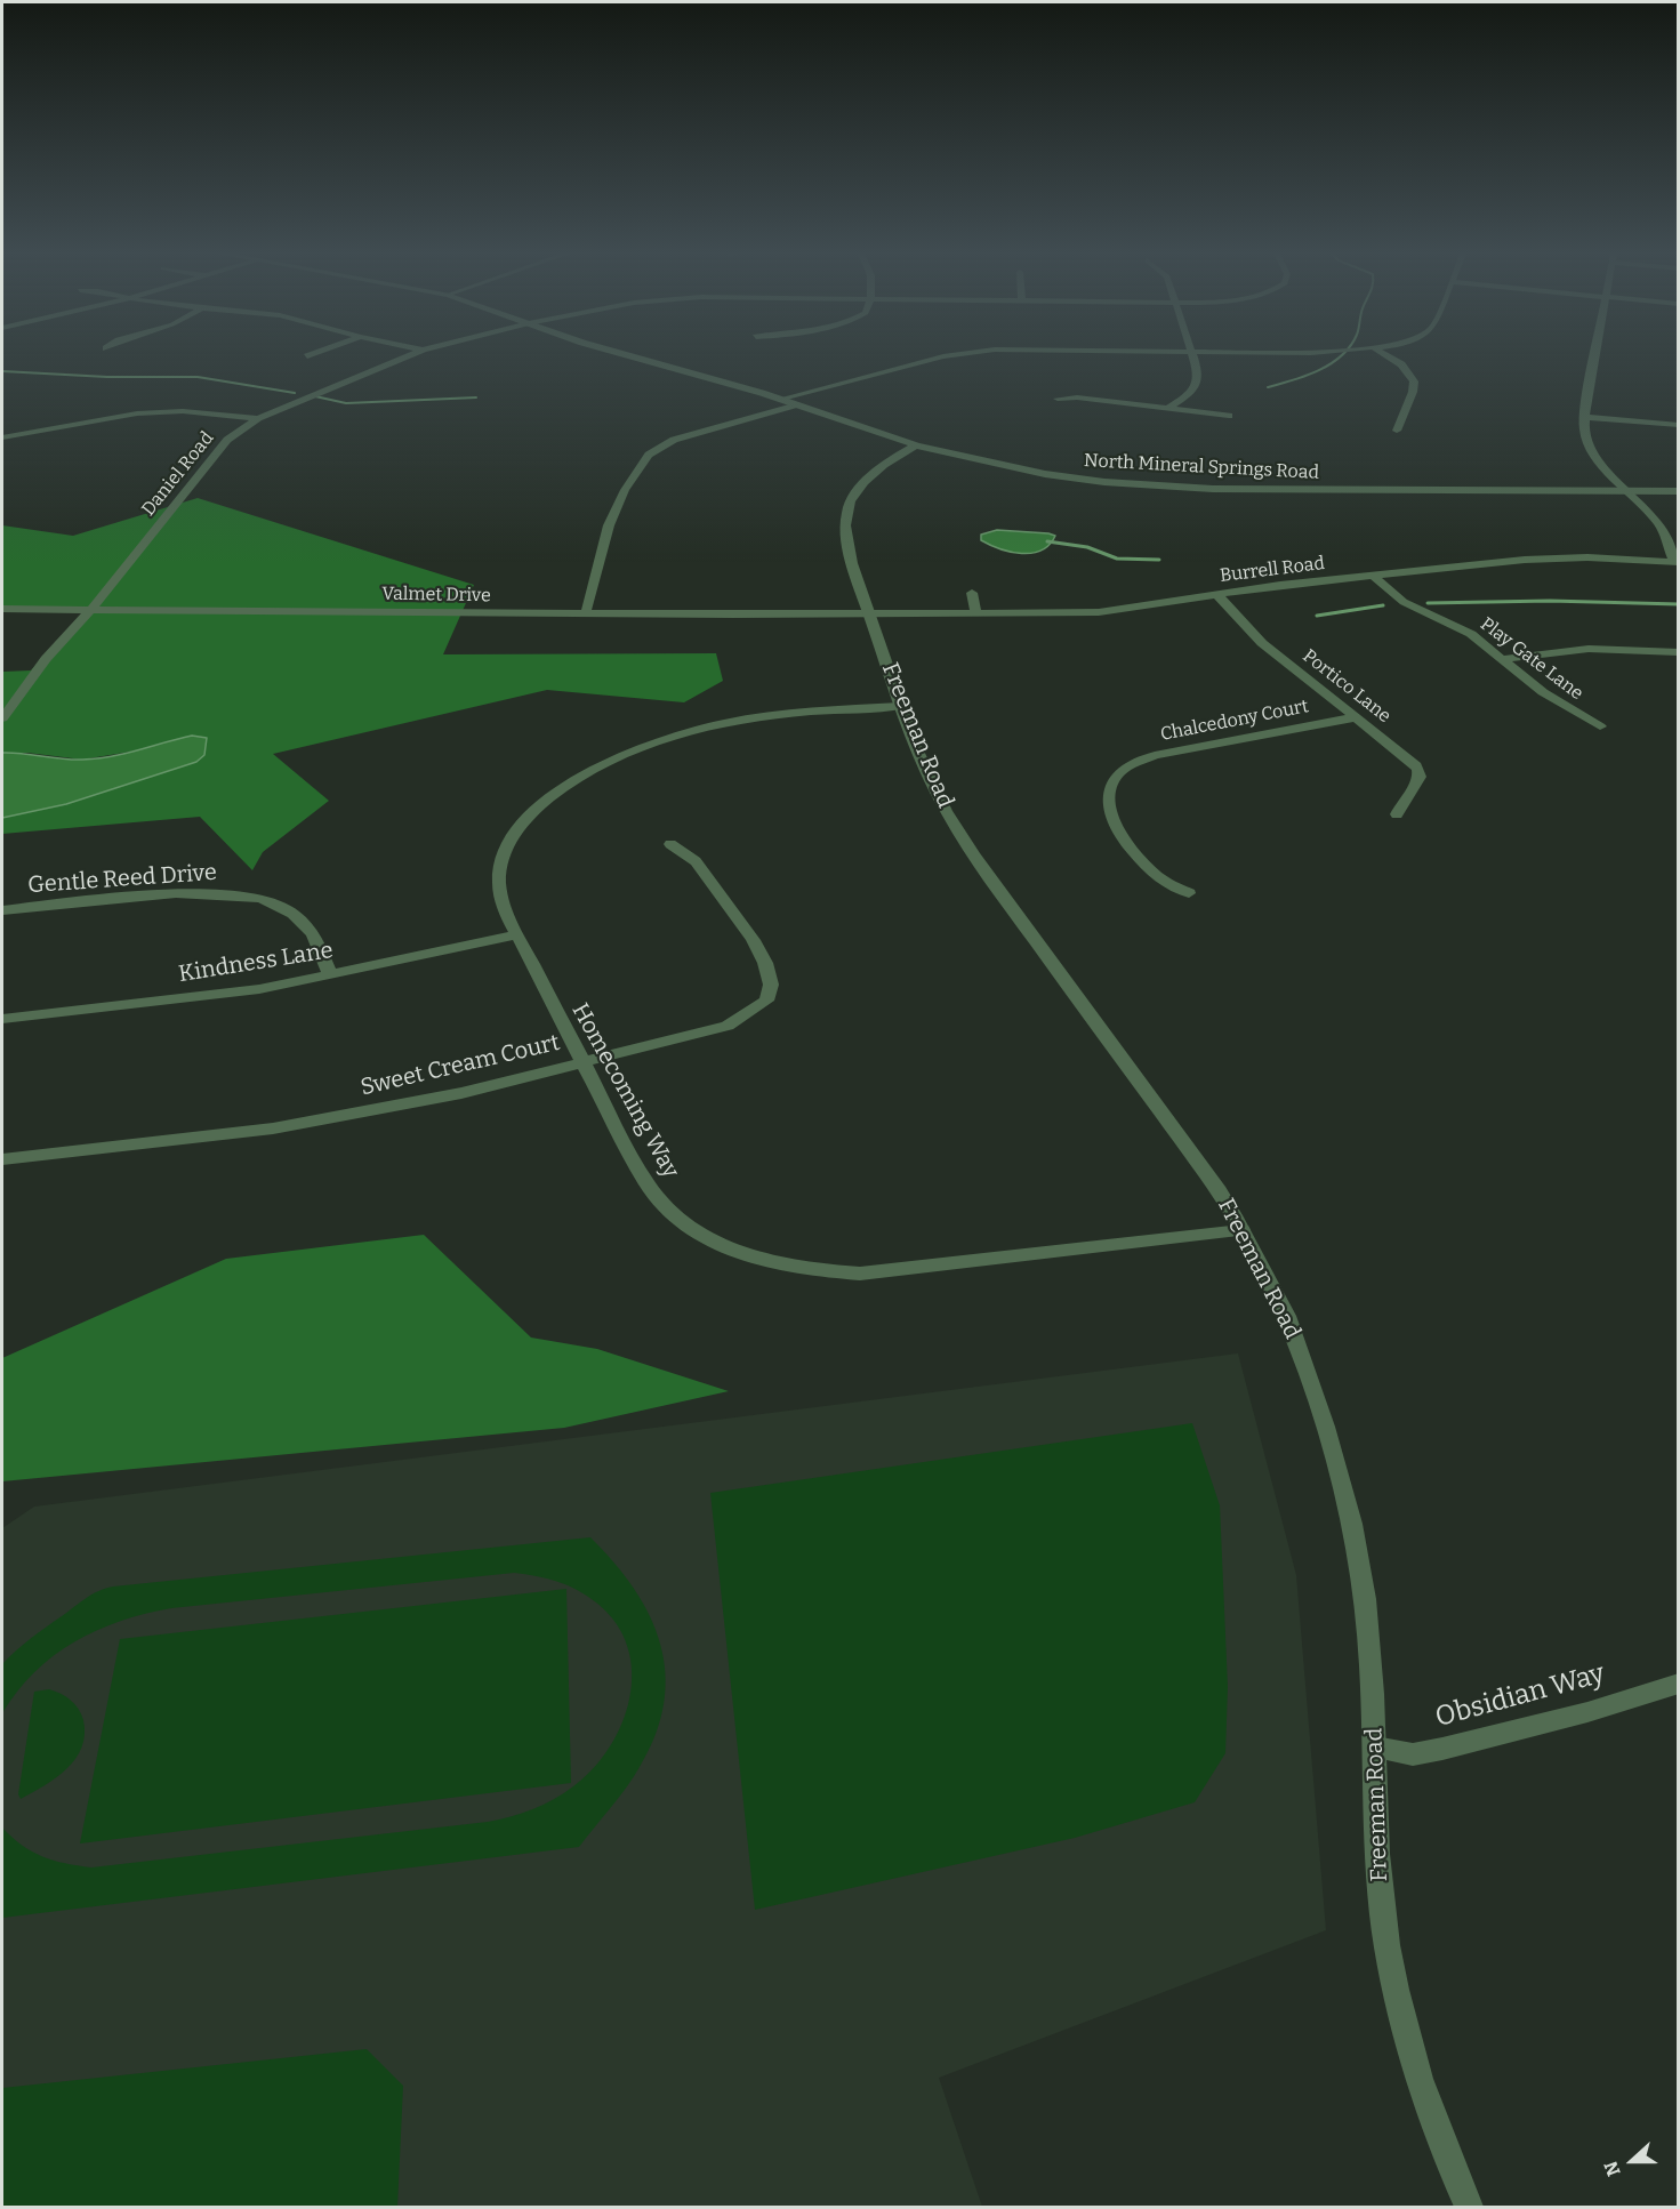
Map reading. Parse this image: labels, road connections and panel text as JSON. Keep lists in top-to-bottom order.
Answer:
{
  "streets": {
    "street": [
      "North Mineral Springs Road",
      "Daniel Road",
      "Burrell Road",
      "Valmet Drive",
      "Play Gate Lane",
      "Portico Lane",
      "Chalcedony Court",
      "Freeman Road",
      "Gentle Reed Drive",
      "Kindness Lane",
      "Sweet Cream Court",
      "Homecoming Way",
      "Obsidian Way"
    ]
  },
  "crossings": [
    ["North Mineral Springs Road", "Freeman Road"],
    ["Daniel Road", "Valmet Drive"],
    ["Burrell Road", "Valmet Drive"],
    ["Burrell Road", "Play Gate Lane"],
    ["Burrell Road", "Portico Lane"],
    ["Burrell Road", "Freeman Road"],
    ["Valmet Drive", "Freeman Road"],
    ["Portico Lane", "Chalcedony Court"],
    ["Freeman Road", "Homecoming Way"],
    ["Freeman Road", "Obsidian Way"],
    ["Gentle Reed Drive", "Kindness Lane"],
    ["Kindness Lane", "Homecoming Way"],
    ["Sweet Cream Court", "Homecoming Way"]
  ],
  "north": "left"
}
